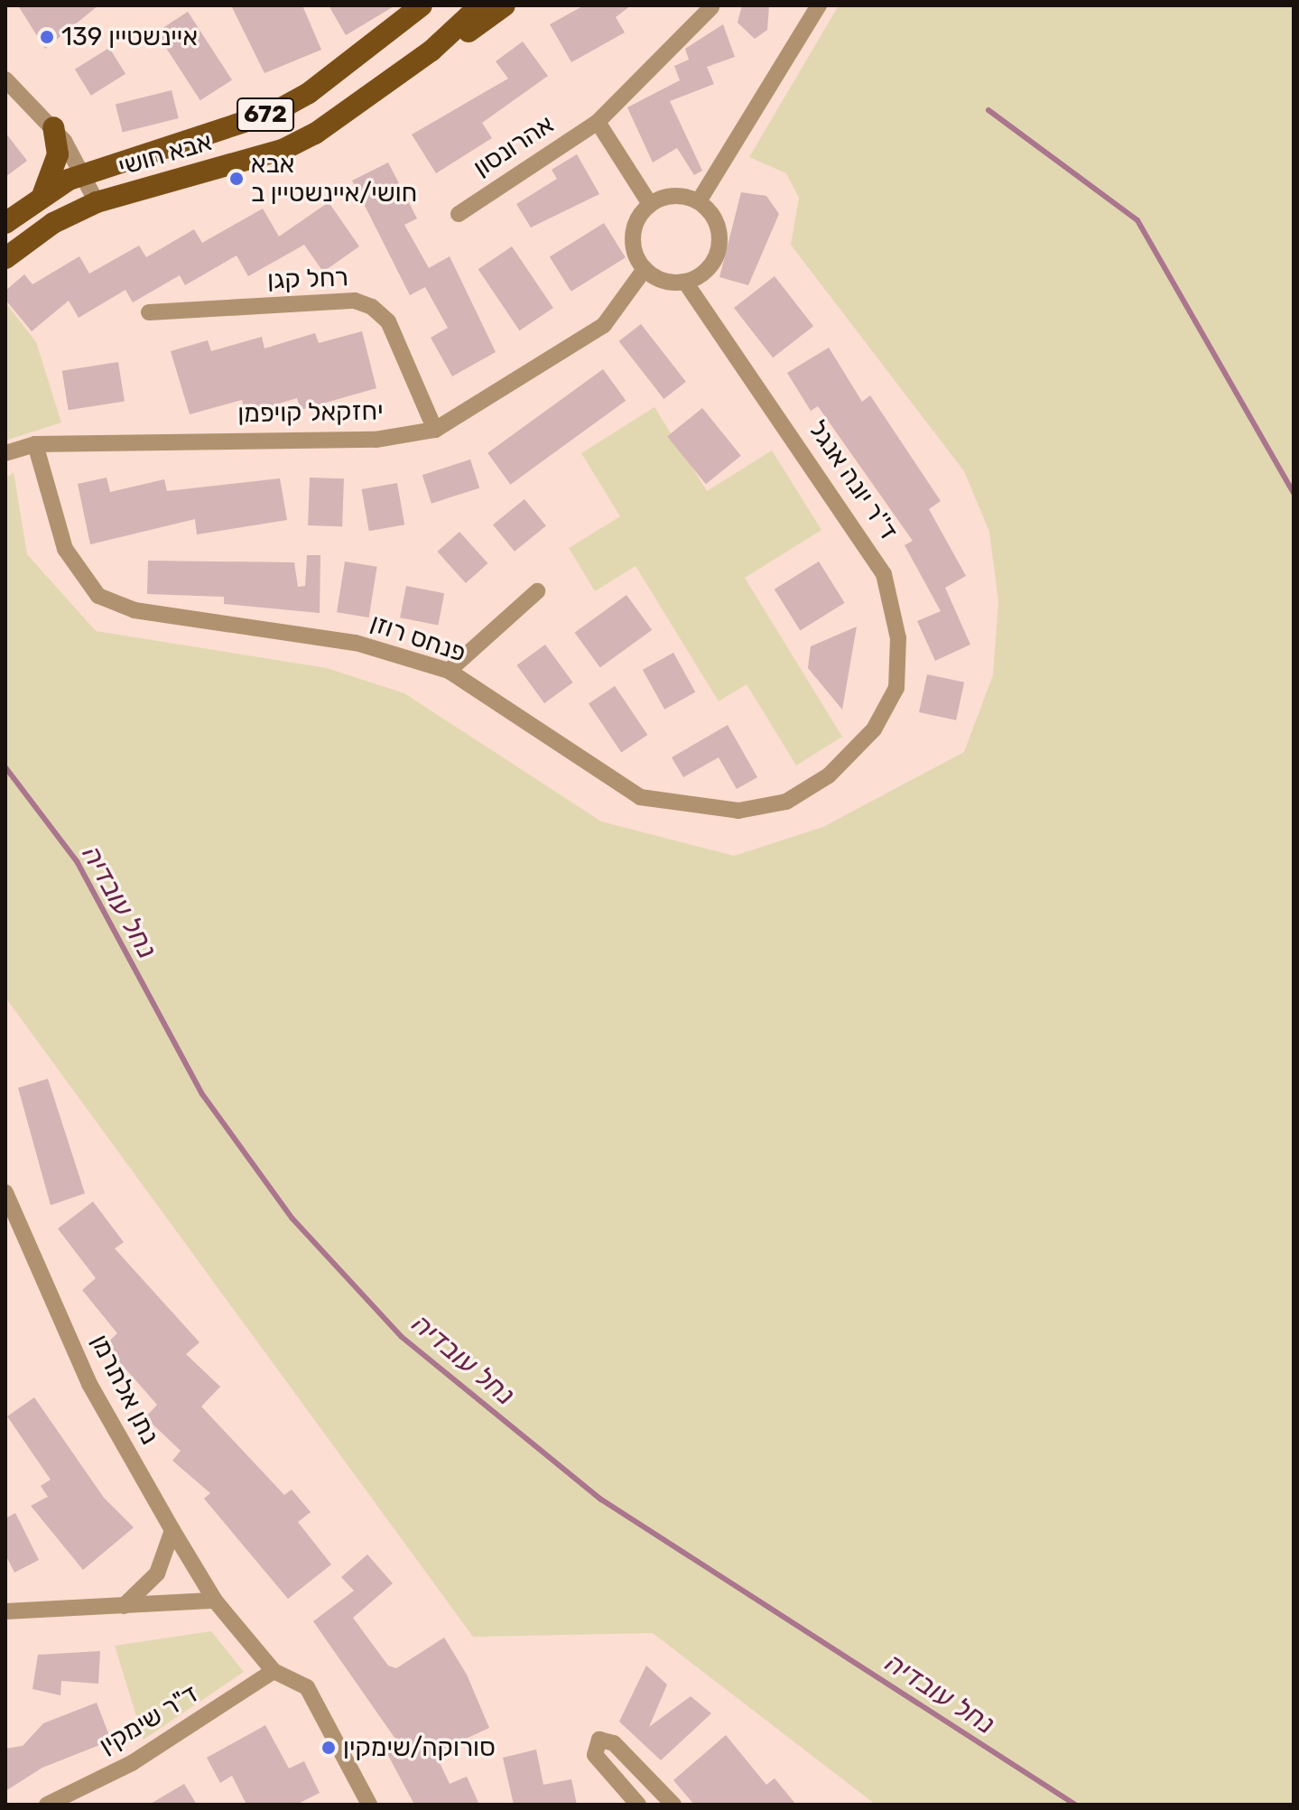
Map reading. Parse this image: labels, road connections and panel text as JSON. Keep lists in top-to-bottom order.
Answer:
{
  "streets": {
    "main road": ["672", "אבא חושי"],
    "street": [
      "אהרונסון",
      "רחל קגן",
      "יחזקאל קויפמן",
      "ד''ר יונה אנגל",
      "פנחס רוזן",
      "נתן אלתרמן",
      "ד\"ר שימקין"
    ]
  },
  "crossings": [
    ["רחל קגן", "יחזקאל קויפמן"],
    ["יחזקאל קויפמן", "ד''ר יונה אנגל"],
    ["יחזקאל קויפמן", "פנחס רוזן"],
    ["ד''ר יונה אנגל", "פנחס רוזן"],
    ["נתן אלתרמן", "ד\"ר שימקין"]
  ],
  "water": ["נחל עובדיה"],
  "places": ["איינשטיין 139", "אבא חושי/איינשטיין ב", "סורוקה/שימקין"]
}
